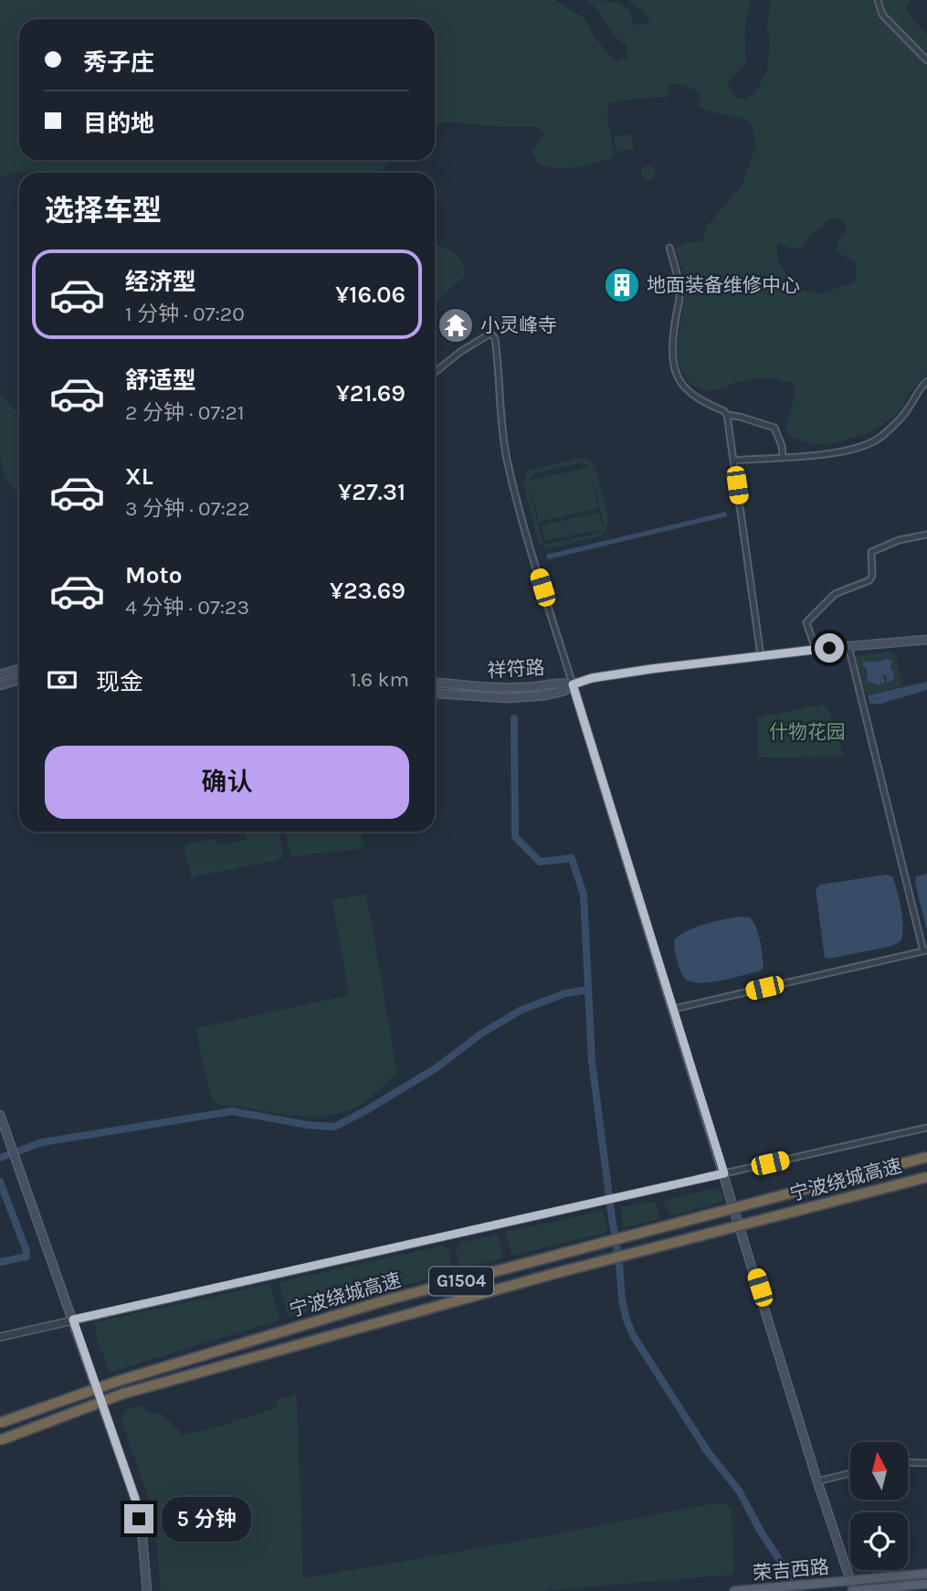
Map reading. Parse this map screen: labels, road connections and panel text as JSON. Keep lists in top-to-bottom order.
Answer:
{
  "streets": {
    "highway": ["宁波绕城高速", "G1504"],
    "main road": ["祥符路", "荣吉西路"]
  },
  "parks": ["什物花园"],
  "places": {
    "building": ["地面装备维修中心"],
    "temple": ["小灵峰寺"]
  },
  "north": "top",
  "page": {
    "banner": ["秀子庄", "目的地"],
    "heading": "选择车型",
    "list": [
      {
        "name": "经济型",
        "note": "1 分钟 · 07:20",
        "value": "¥16.06"
      },
      {
        "name": "舒适型",
        "note": "2 分钟 · 07:21",
        "value": "¥21.69"
      },
      {
        "name": "XL",
        "note": "3 分钟 · 07:22",
        "value": "¥27.31"
      },
      {
        "name": "Moto",
        "note": "4 分钟 · 07:23",
        "value": "¥23.69"
      }
    ],
    "pay": ["现金", "1.6 km"],
    "buttons": "确认",
    "bubble": "5 分钟"
  }
}
